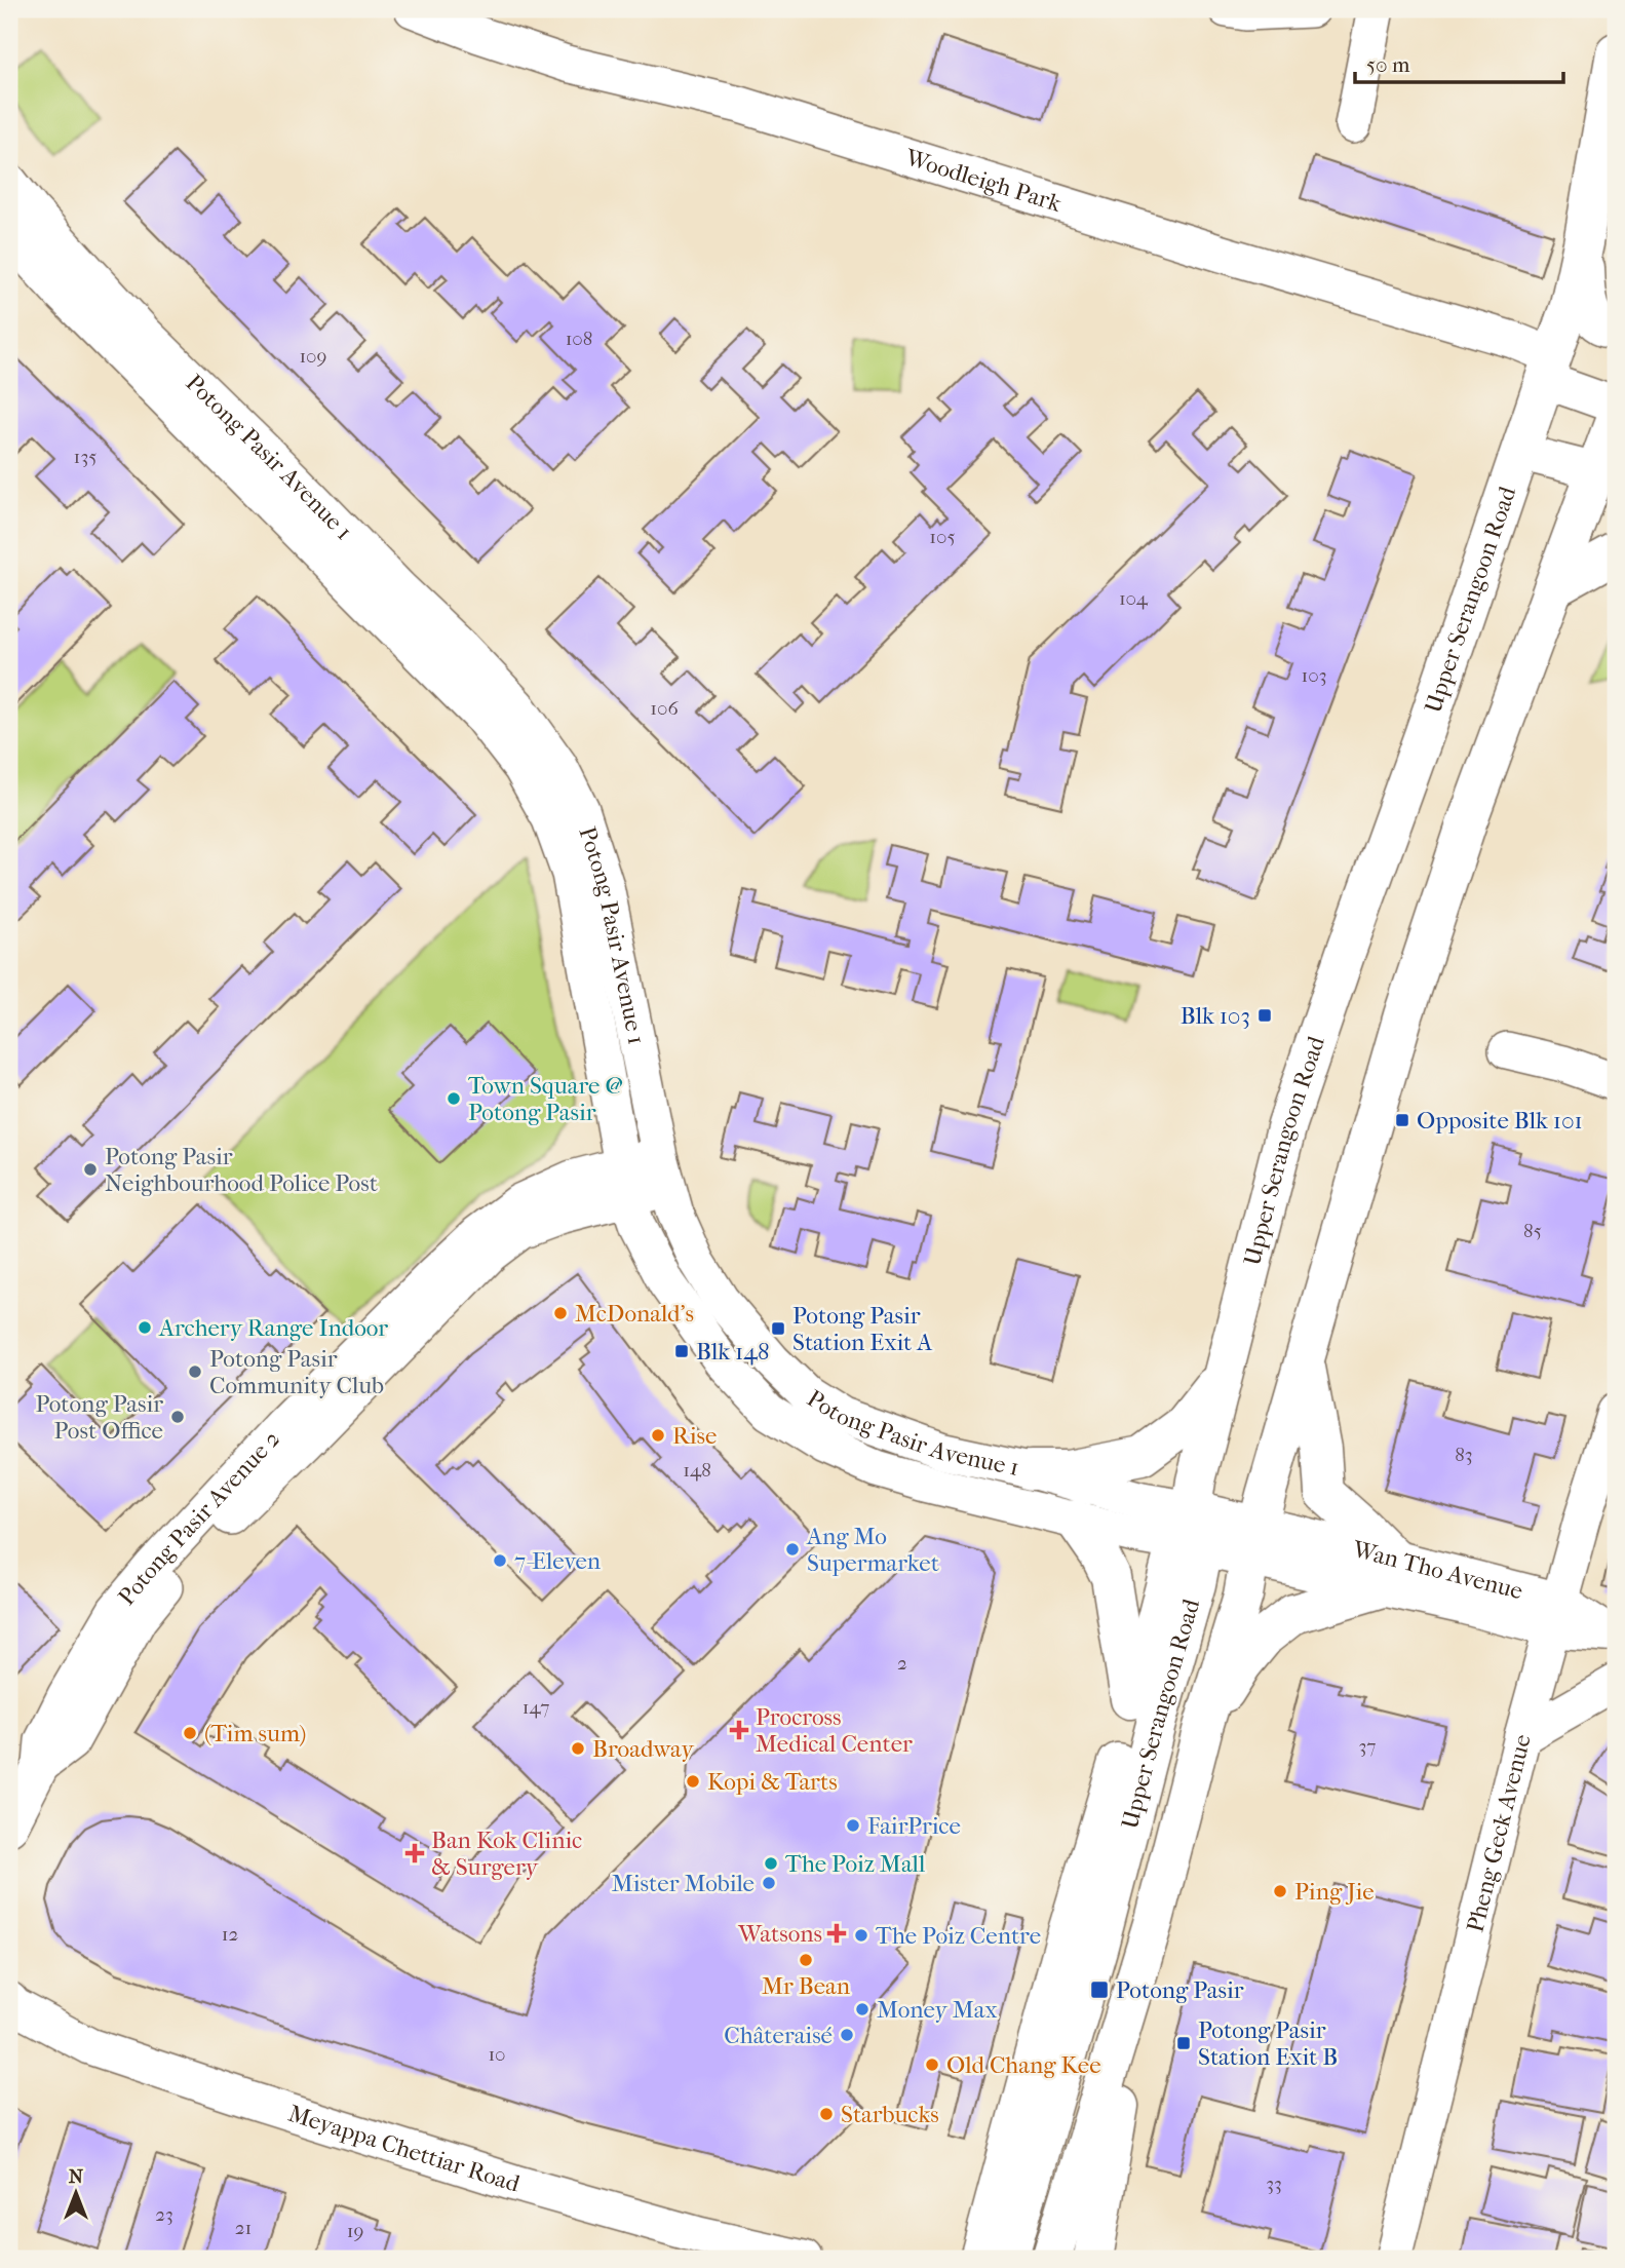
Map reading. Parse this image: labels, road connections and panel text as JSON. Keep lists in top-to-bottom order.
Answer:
{
  "streets": {
    "main road": ["Upper Serangoon Road"],
    "street": [
      "Woodleigh Park",
      "Potong Pasir Avenue 1",
      "Potong Pasir Avenue 2",
      "Wan Tho Avenue",
      "Pheng Geck Avenue",
      "Meyappa Chettiar Road"
    ]
  },
  "crossings": [
    ["Woodleigh Park", "Upper Serangoon Road"],
    ["Potong Pasir Avenue 1", "Upper Serangoon Road"],
    ["Potong Pasir Avenue 1", "Potong Pasir Avenue 2"],
    ["Potong Pasir Avenue 1", "Wan Tho Avenue"],
    ["Upper Serangoon Road", "Wan Tho Avenue"],
    ["Wan Tho Avenue", "Pheng Geck Avenue"]
  ],
  "places": {
    "transit": [
      "Blk 103",
      "Opposite Blk 101",
      "Potong Pasir Station Exit A",
      "Blk 148",
      "Potong Pasir",
      "Potong Pasir Station Exit B"
    ],
    "other": [
      "Town Square @ Potong Pasir",
      "Potong Pasir Neighbourhood Police Post",
      "McDonald's",
      "Archery Range Indoor",
      "Potong Pasir Community Club",
      "Potong Pasir Post Office",
      "Rise",
      "Ang Mo Supermarket",
      "7-Eleven",
      "(Tim sum)",
      "Broadway",
      "Kopi & Tarts",
      "FairPrice",
      "The Poiz Mall",
      "Mister Mobile",
      "Ping Jie",
      "The Poiz Centre",
      "Mr Bean",
      "Money Max",
      "Châteraisé",
      "Old Chang Kee",
      "Starbucks"
    ],
    "health": ["Procross Medical Center", "Ban Kok Clinic & Surgery", "Watsons"]
  },
  "house_numbers": [
    "108",
    "109",
    "135",
    "105",
    "104",
    "103",
    "106",
    "85",
    "83",
    "148",
    "2",
    "147",
    "37",
    "12",
    "10",
    "33",
    "23",
    "21",
    "19"
  ],
  "scale_bar": "50 m",
  "north": "top"
}
